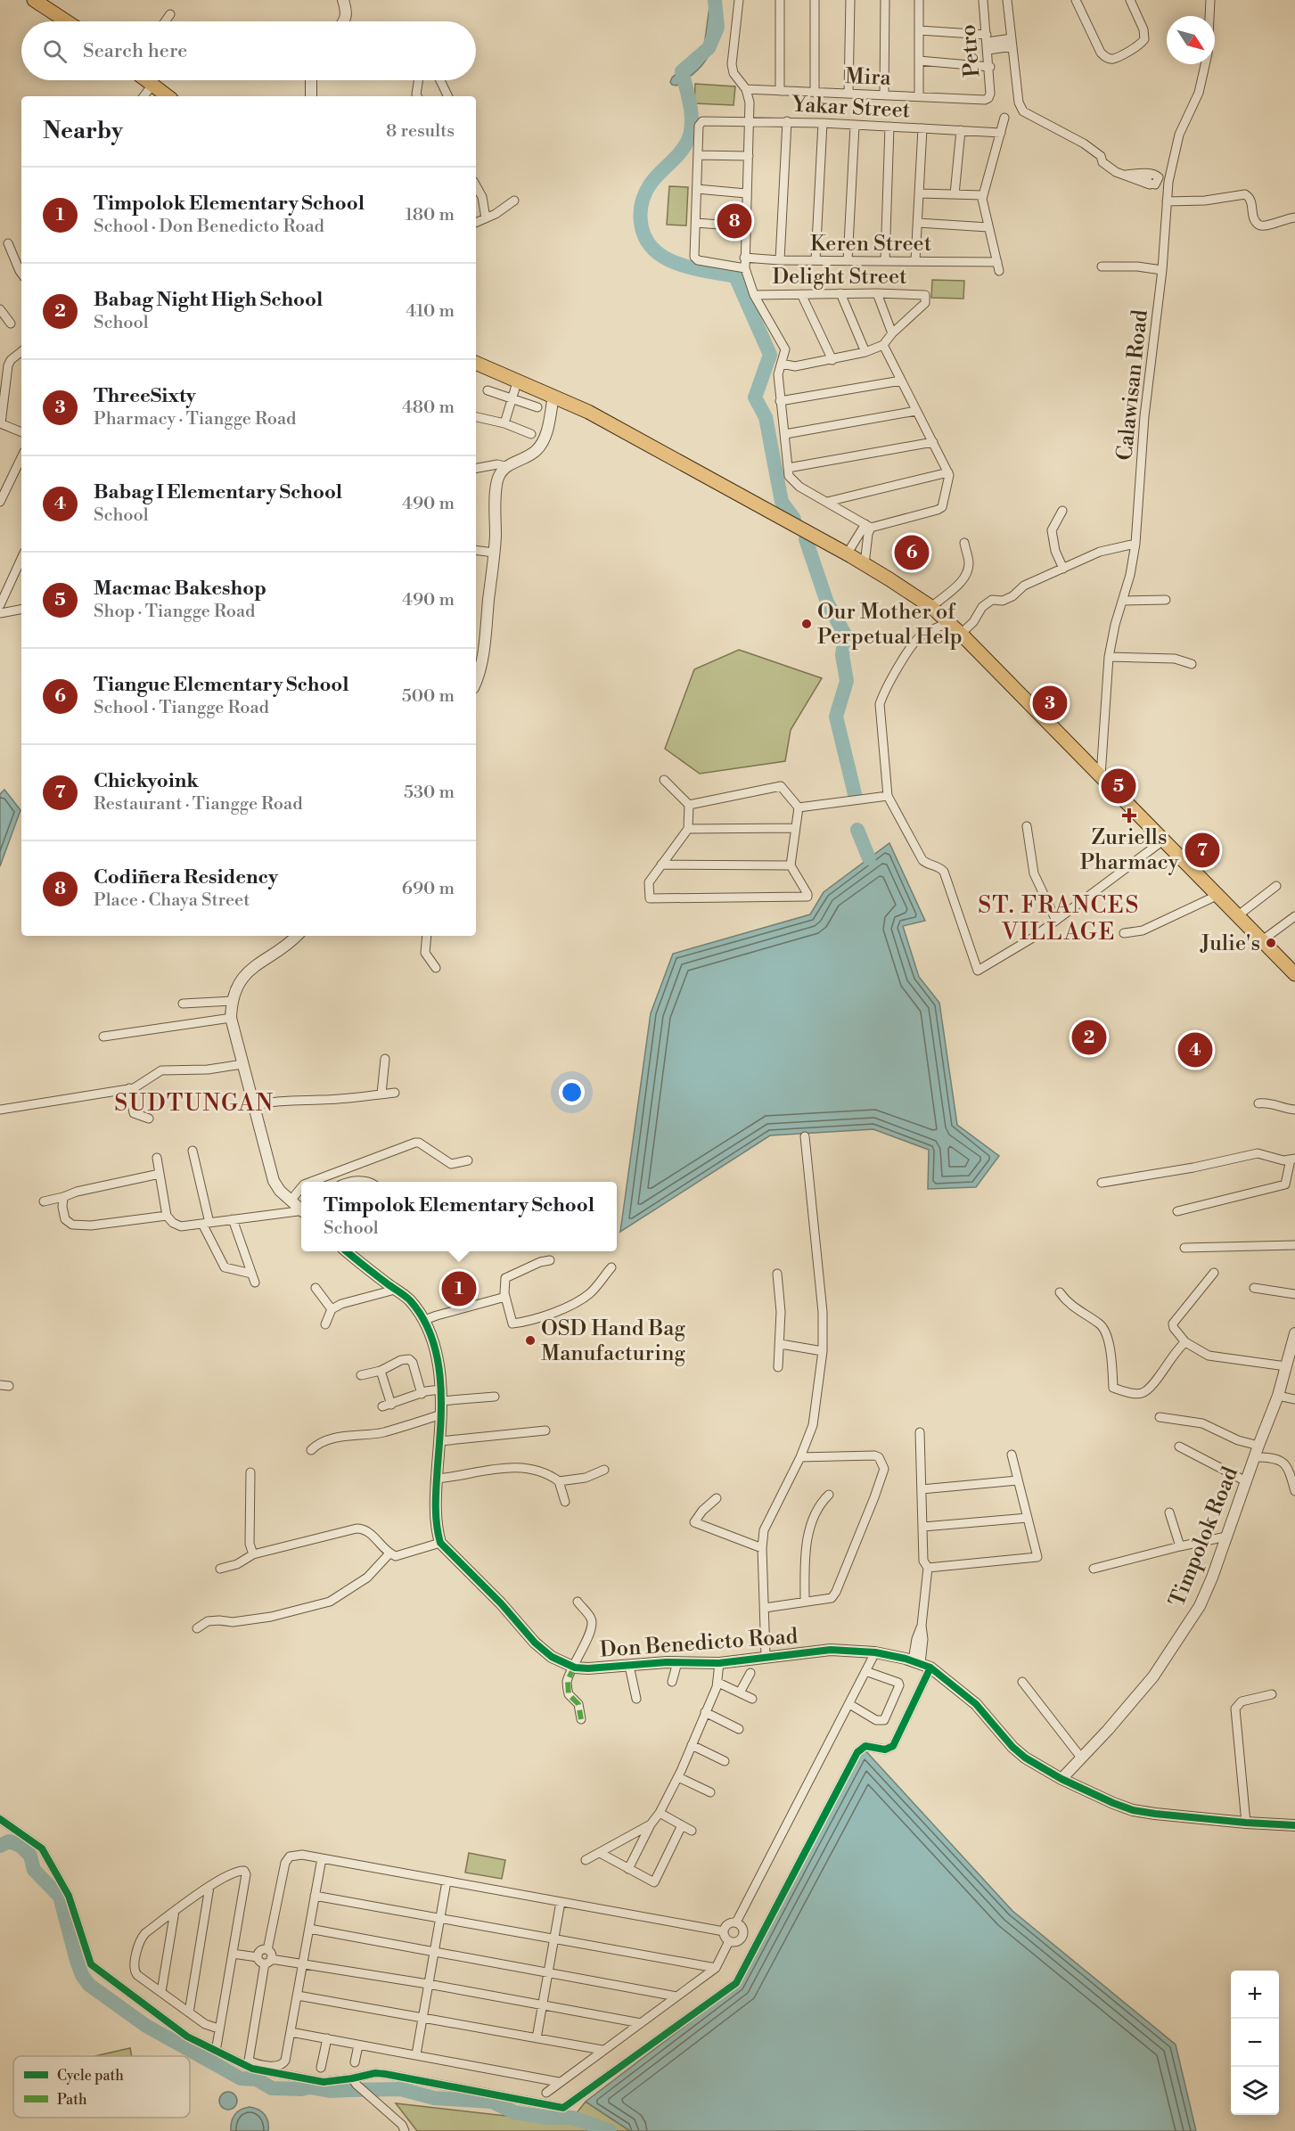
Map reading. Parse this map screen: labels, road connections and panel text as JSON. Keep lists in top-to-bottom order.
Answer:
{
  "streets": {
    "street": [
      "Petro",
      "Mira",
      "Yakar Street",
      "Keren Street",
      "Delight Street",
      "Calawisan Road",
      "Timpolok Road",
      "Don Benedicto Road"
    ]
  },
  "crossings": [
    ["Petro", "Mira"],
    ["Timpolok Road", "Don Benedicto Road"]
  ],
  "districts": ["ST. FRANCES VILLAGE", "SUDTUNGAN"],
  "places": {
    "other": ["Our Mother of Perpetual Help", "Julie's", "OSD Hand Bag Manufacturing"],
    "health": ["Zuriells Pharmacy"]
  },
  "legend": ["Cycle path", "Path"],
  "north": "bottom right",
  "page": {
    "search": "Search here",
    "heading": ["Nearby", "8 results"],
    "list": [
      {
        "mark": "1",
        "name": "Timpolok Elementary School",
        "note": "School · Don Benedicto Road",
        "value": "180 m"
      },
      {
        "mark": "2",
        "name": "Babag Night High School",
        "note": "School",
        "value": "410 m"
      },
      {
        "mark": "3",
        "name": "ThreeSixty",
        "note": "Pharmacy · Tiangge Road",
        "value": "480 m"
      },
      {
        "mark": "4",
        "name": "Babag I Elementary School",
        "note": "School",
        "value": "490 m"
      },
      {
        "mark": "5",
        "name": "Macmac Bakeshop",
        "note": "Shop · Tiangge Road",
        "value": "490 m"
      },
      {
        "mark": "6",
        "name": "Tiangue Elementary School",
        "note": "School · Tiangge Road",
        "value": "500 m"
      },
      {
        "mark": "7",
        "name": "Chickyoink",
        "note": "Restaurant · Tiangge Road",
        "value": "530 m"
      },
      {
        "mark": "8",
        "name": "Codiñera Residency",
        "note": "Place · Chaya Street",
        "value": "690 m"
      }
    ],
    "pins": [
      "8",
      "6",
      "3",
      "5",
      "7",
      "2",
      "4",
      "1"
    ],
    "popup": ["Timpolok Elementary School", "School"],
    "map_buttons": ["+", "−"]
  }
}
